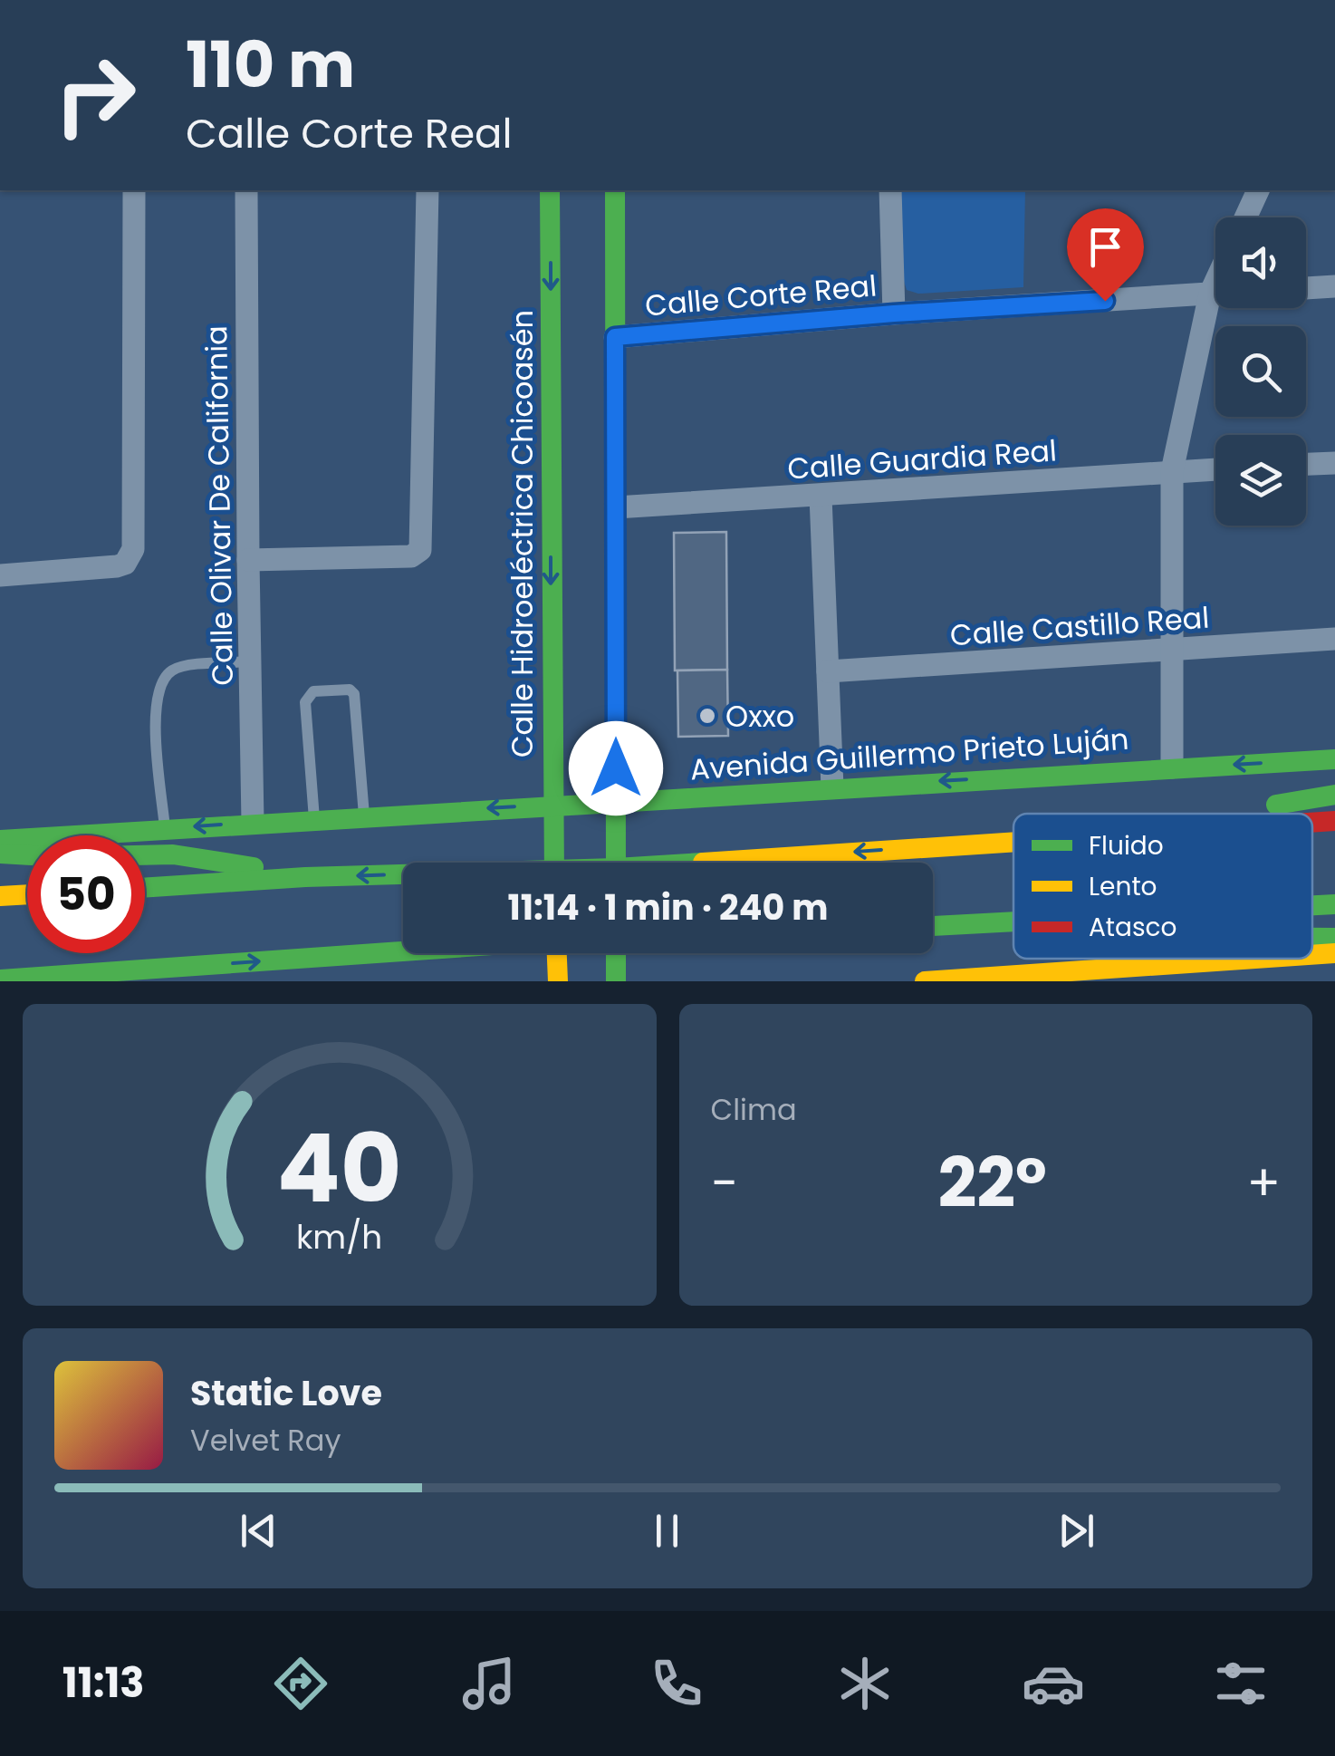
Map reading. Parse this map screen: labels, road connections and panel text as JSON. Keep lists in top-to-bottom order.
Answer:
{
  "streets": {
    "main road": ["Calle Hidroeléctrica Chicoasén", "Avenida Guillermo Prieto Luján"],
    "street": [
      "Calle Corte Real",
      "Calle Guardia Real",
      "Calle Olivar De California",
      "Calle Castillo Real"
    ]
  },
  "crossings": [
    ["Calle Olivar De California", "Avenida Guillermo Prieto Luján"],
    ["Calle Hidroeléctrica Chicoasén", "Avenida Guillermo Prieto Luján"]
  ],
  "places": ["Oxxo"],
  "legend": ["Fluido", "Lento", "Atasco"],
  "page": {
    "turn": ["110 m", "Calle Corte Real"],
    "limit": "50",
    "trip": "11:14 · 1 min · 240 m",
    "tile": "Clima",
    "heat": ["−", "22°", "+"],
    "song": ["Static Love", "Velvet Ray"],
    "tabs": "11:13",
    "gauge": ["40", "km/h"]
  }
}
